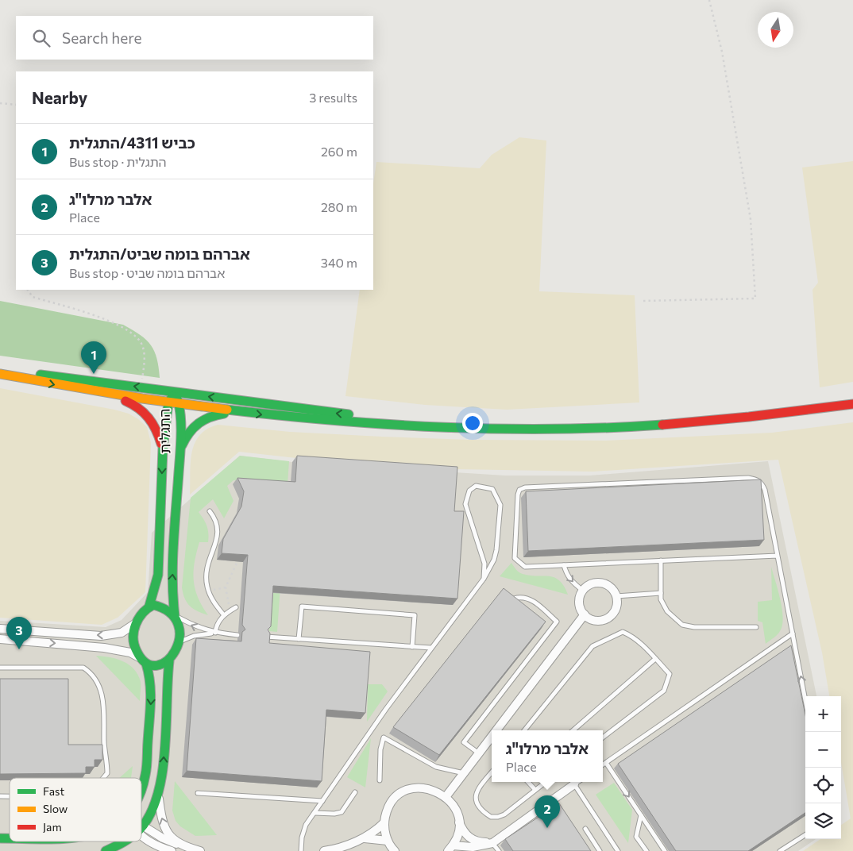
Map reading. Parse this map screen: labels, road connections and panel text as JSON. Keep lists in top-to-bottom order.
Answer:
{
  "streets": {
    "main road": ["התגלית"]
  },
  "legend": ["Fast", "Slow", "Jam"],
  "north": "bottom",
  "page": {
    "search": "Search here",
    "heading": ["Nearby", "3 results"],
    "list": [
      {
        "mark": "1",
        "name": "כביש 4311/התגלית",
        "note": "Bus stop · התגלית",
        "value": "260 m"
      },
      {
        "mark": "2",
        "name": "אלבר מרלו\"ג",
        "note": "Place",
        "value": "280 m"
      },
      {
        "mark": "3",
        "name": "אברהם בומה שביט/התגלית",
        "note": "Bus stop · אברהם בומה שביט",
        "value": "340 m"
      }
    ],
    "pins": ["1", "3", "2"],
    "map_buttons": ["+", "−"],
    "popup": ["אלבר מרלו\"ג", "Place"]
  }
}
